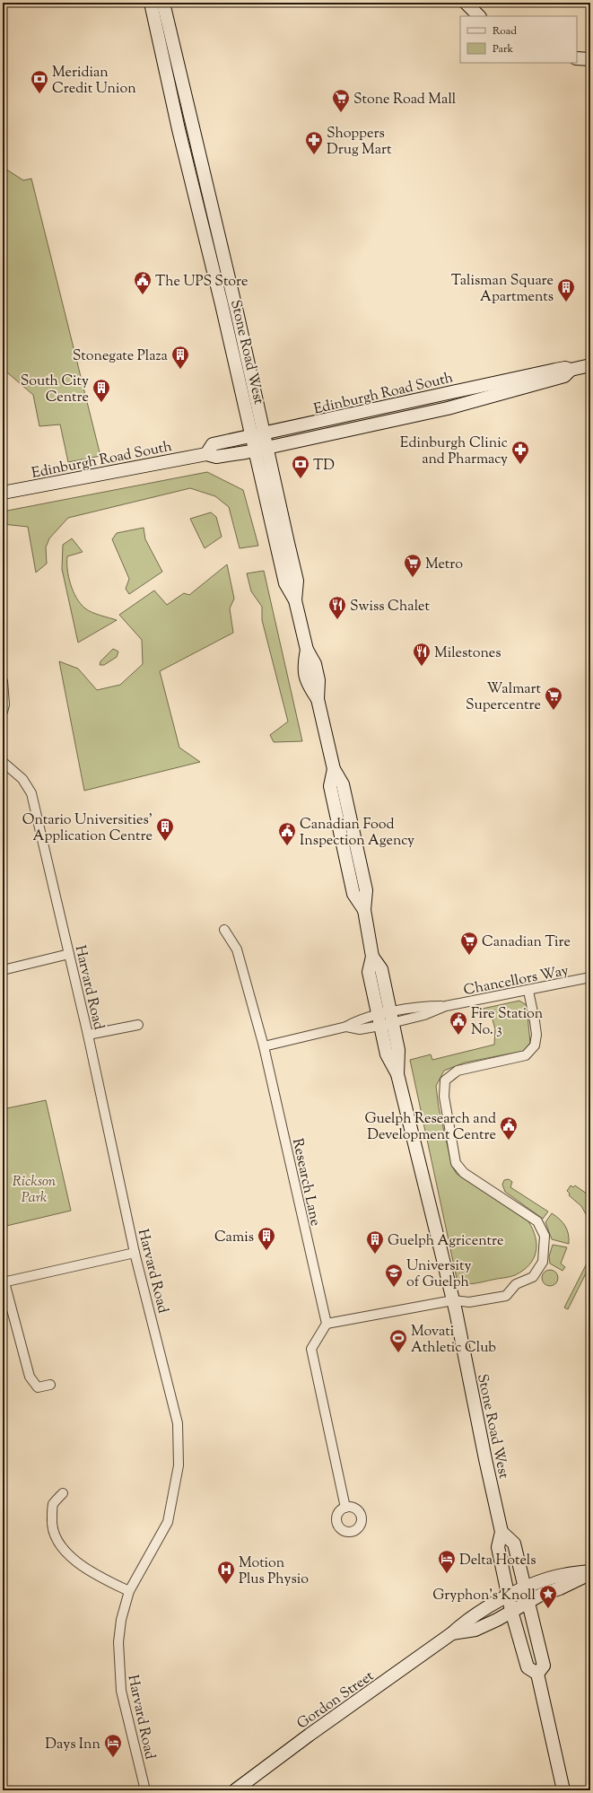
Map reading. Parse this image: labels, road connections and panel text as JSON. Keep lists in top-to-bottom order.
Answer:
{
  "streets": {
    "main road": ["Stone Road West", "Edinburgh Road South", "Gordon Street"],
    "street": ["Chancellors Way", "Harvard Road", "Research Lane"]
  },
  "crossings": [
    ["Stone Road West", "Edinburgh Road South"],
    ["Stone Road West", "Chancellors Way"],
    ["Stone Road West", "Gordon Street"]
  ],
  "parks": ["Rickson Park"],
  "places": {
    "bank": ["Meridian Credit Union", "TD"],
    "supermarket": [
      "Stone Road Mall",
      "Metro",
      "Walmart Supercentre",
      "Canadian Tire"
    ],
    "pharmacy": ["Shoppers Drug Mart", "Edinburgh Clinic and Pharmacy"],
    "public building": [
      "The UPS Store",
      "Canadian Food Inspection Agency",
      "Fire Station No. 3",
      "Guelph Research and Development Centre"
    ],
    "building": [
      "Talisman Square Apartments",
      "Stonegate Plaza",
      "South City Centre",
      "Ontario Universities' Application Centre",
      "Camis",
      "Guelph Agricentre"
    ],
    "restaurant": ["Swiss Chalet", "Milestones"],
    "school or university": ["University of Guelph"],
    "sports": ["Movati Athletic Club"],
    "hotel": ["Delta Hotels", "Days Inn"],
    "hospital": ["Motion Plus Physio"],
    "place": ["Gryphon's Knoll"]
  },
  "legend": ["Road", "Park"]
}
